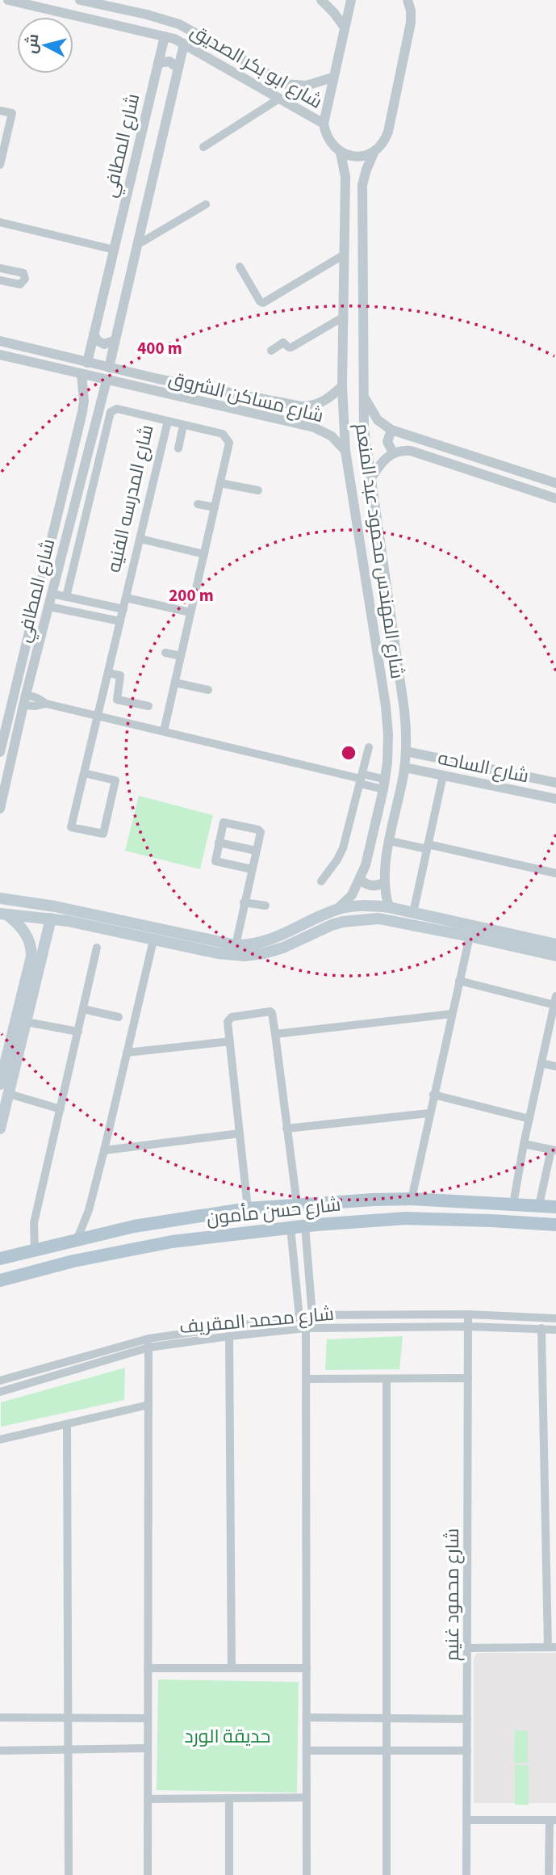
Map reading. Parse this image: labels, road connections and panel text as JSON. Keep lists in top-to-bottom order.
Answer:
{
  "streets": {
    "main road": ["شارع حسن مأمون"],
    "street": [
      "شارع ابو بكر الصديق",
      "شارع المطافي",
      "شارع مساكن الشروق",
      "شارع المدرسه الفنيه",
      "شارع المهندس محمود عبد المنعم",
      "شارع الساحه",
      "شارع محمد المقريف",
      "شارع محمود غنيم"
    ]
  },
  "crossings": [
    ["شارع ابو بكر الصديق", "شارع المطافي"],
    ["شارع المطافي", "شارع مساكن الشروق"],
    ["شارع مساكن الشروق", "شارع المهندس محمود عبد المنعم"],
    ["شارع المهندس محمود عبد المنعم", "شارع الساحه"],
    ["شارع محمد المقريف", "شارع محمود غنيم"]
  ],
  "parks": ["حديقة الورد"],
  "north": "left",
  "rings": ["400 m", "200 m"]
}
